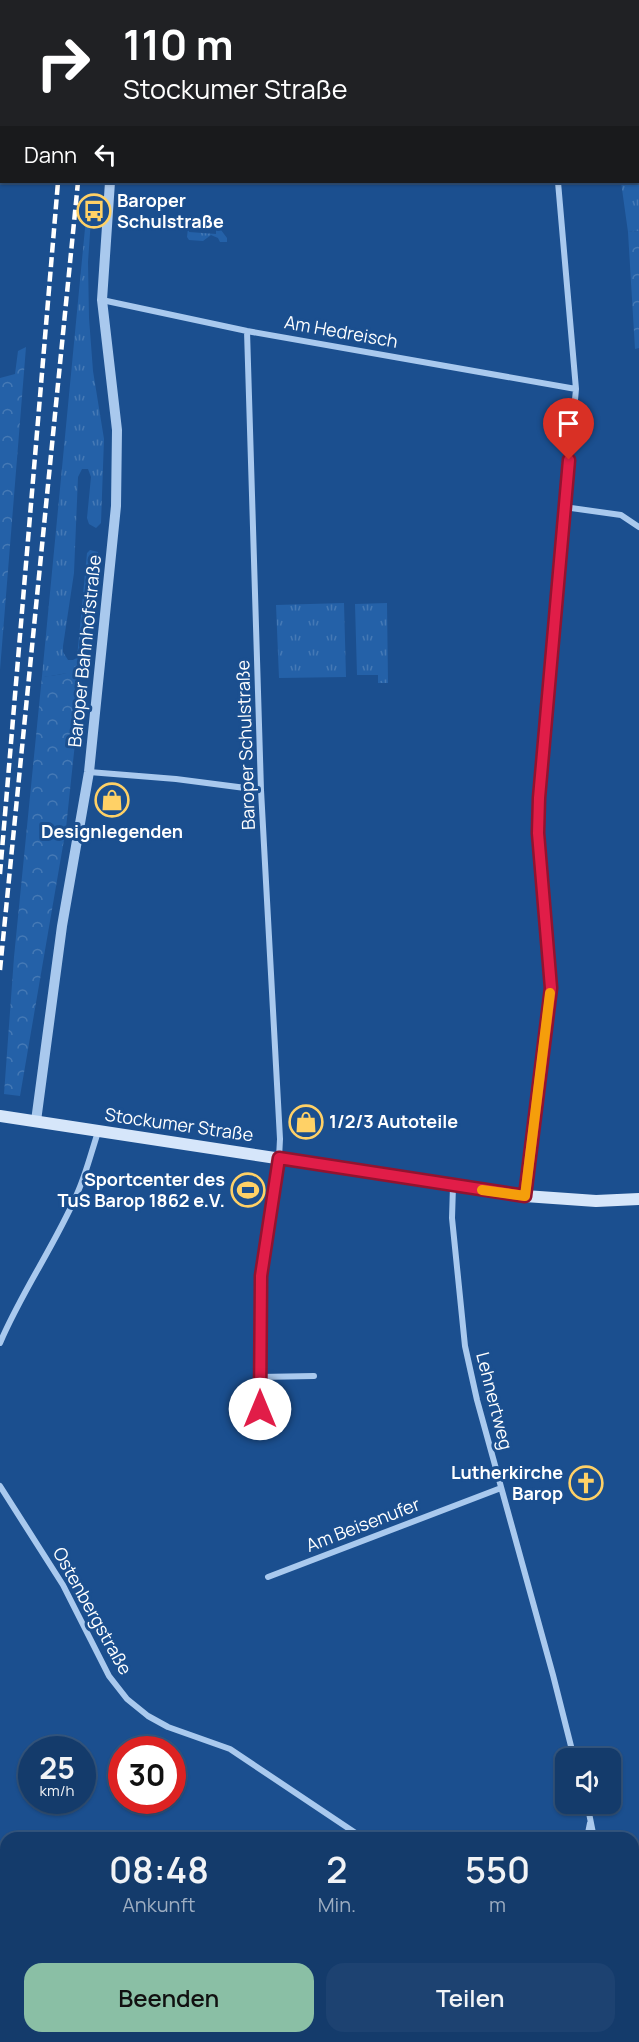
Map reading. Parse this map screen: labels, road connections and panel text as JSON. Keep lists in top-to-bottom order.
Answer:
{
  "streets": {
    "main road": ["Stockumer Straße"],
    "street": [
      "Am Hedreisch",
      "Baroper Bahnhofstraße",
      "Baroper Schulstraße",
      "Lehnertweg",
      "Am Beisenufer",
      "Ostenbergstraße"
    ]
  },
  "crossings": [
    ["Am Hedreisch", "Baroper Bahnhofstraße"],
    ["Am Hedreisch", "Baroper Schulstraße"],
    ["Baroper Bahnhofstraße", "Stockumer Straße"],
    ["Baroper Schulstraße", "Stockumer Straße"],
    ["Stockumer Straße", "Lehnertweg"],
    ["Lehnertweg", "Am Beisenufer"]
  ],
  "places": {
    "bus stop": ["Baroper Schulstraße"],
    "shop": ["Designlegenden", "1/2/3 Autoteile"],
    "sports": ["Sportcenter des TuS Barop 1862 e.V."],
    "church": ["Lutherkirche Barop"]
  },
  "page": {
    "turn": ["110 m", "Stockumer Straße"],
    "then": "Dann",
    "speed": "25 km/h",
    "limit": "30",
    "eta": [
      "08:48",
      "Ankunft",
      "2",
      "Min.",
      "550",
      "m"
    ],
    "buttons": ["Beenden", "Teilen"]
  }
}
